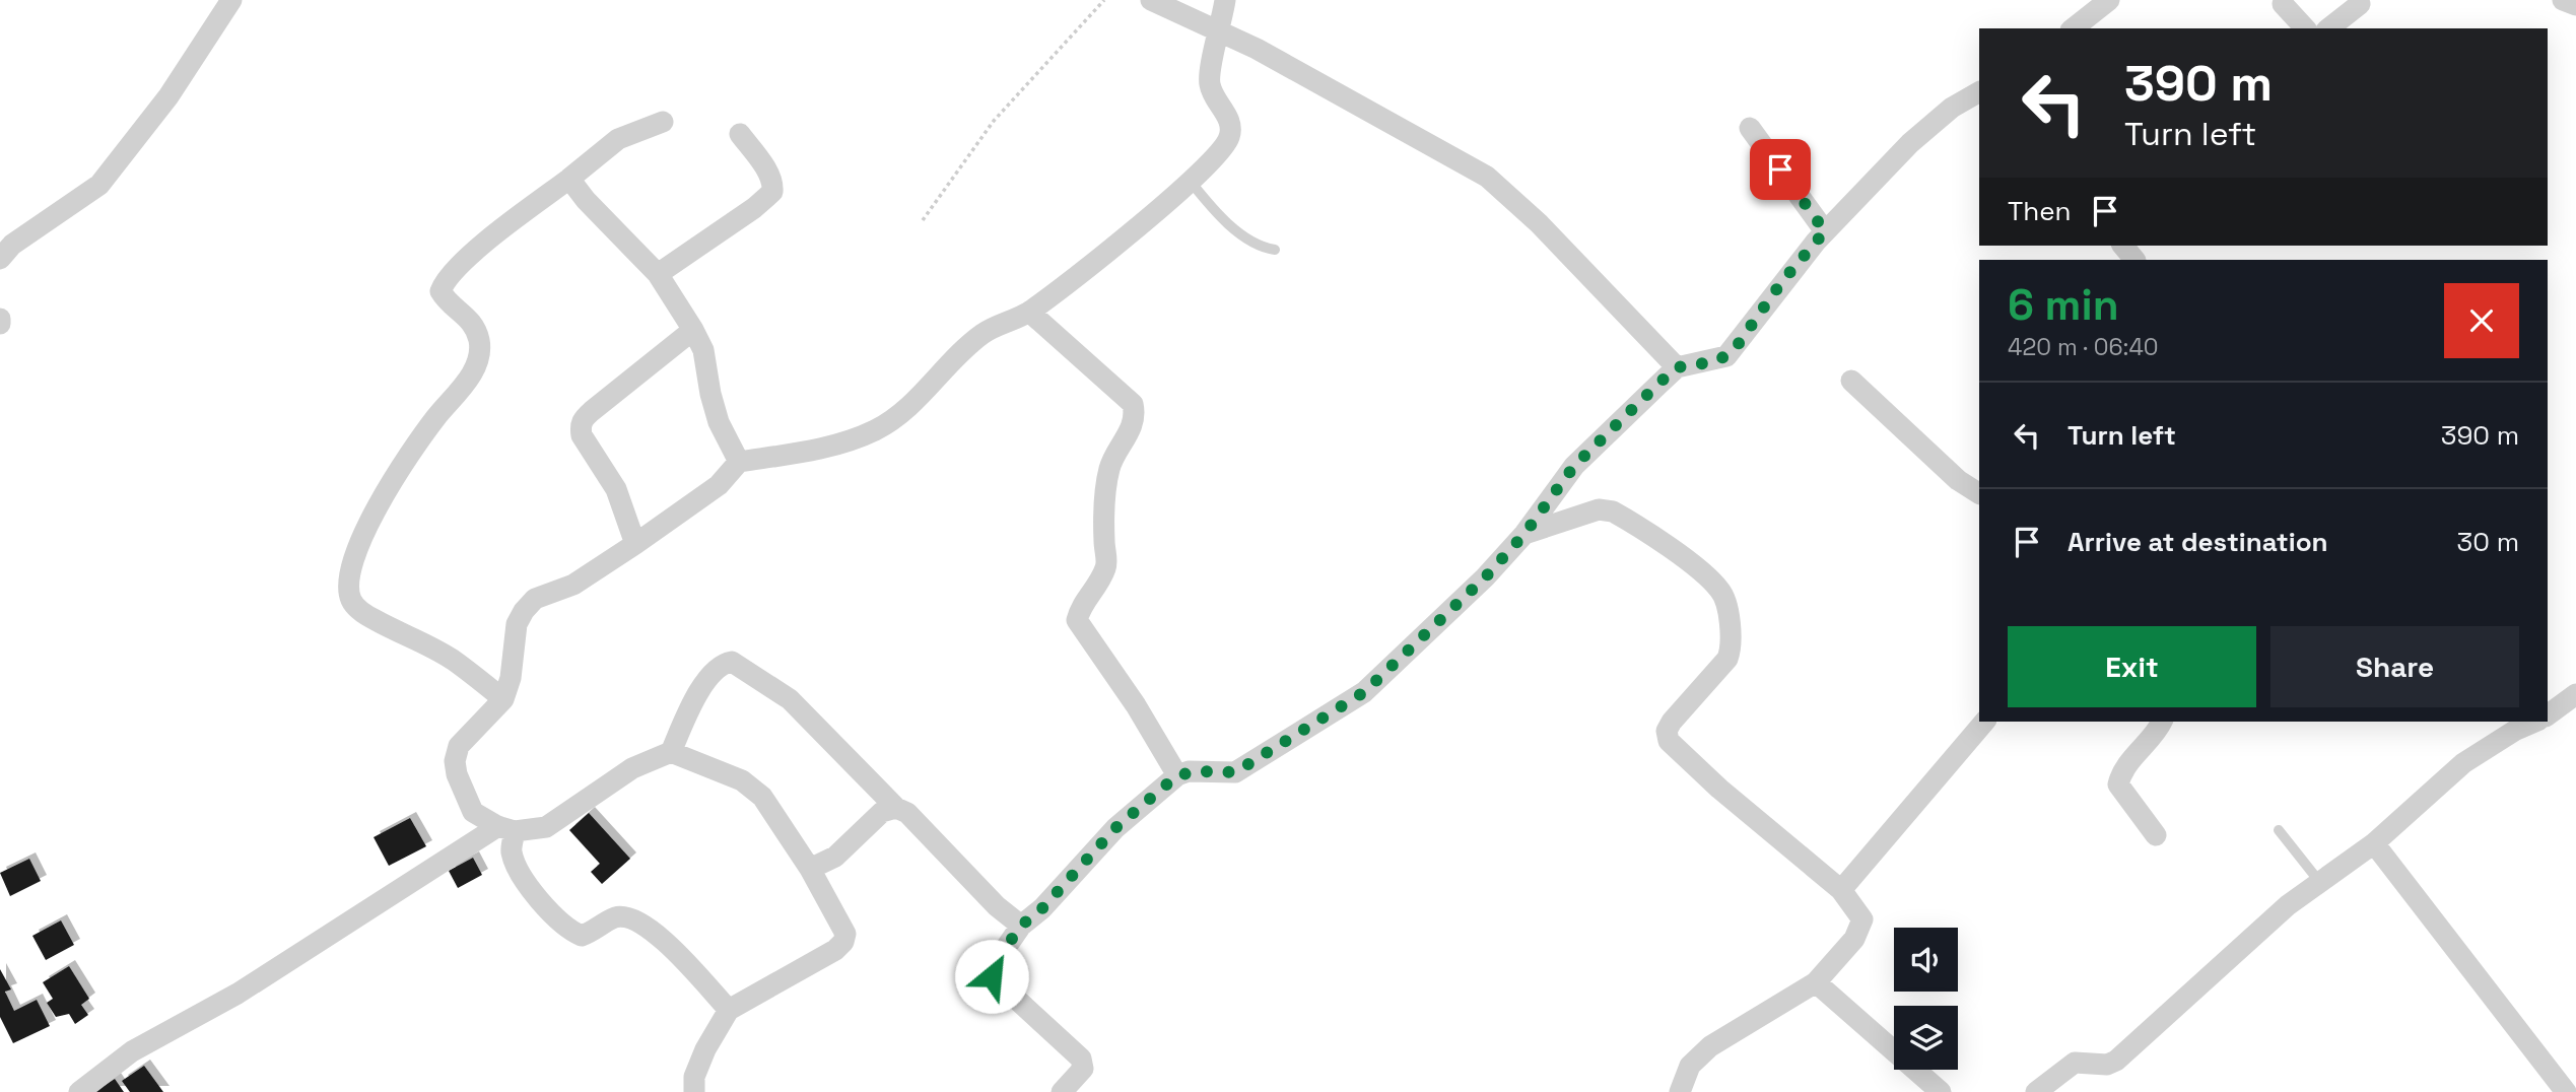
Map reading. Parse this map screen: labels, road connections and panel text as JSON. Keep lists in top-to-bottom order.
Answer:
{
  "page": {
    "turn": ["390 m", "Turn left"],
    "then": "Then",
    "heading": ["6 min", "420 m · 06:40"],
    "list": [
      {
        "name": "Turn left",
        "value": "390 m"
      },
      {
        "name": "Arrive at destination",
        "value": "30 m"
      }
    ],
    "buttons": ["Exit", "Share"]
  }
}
